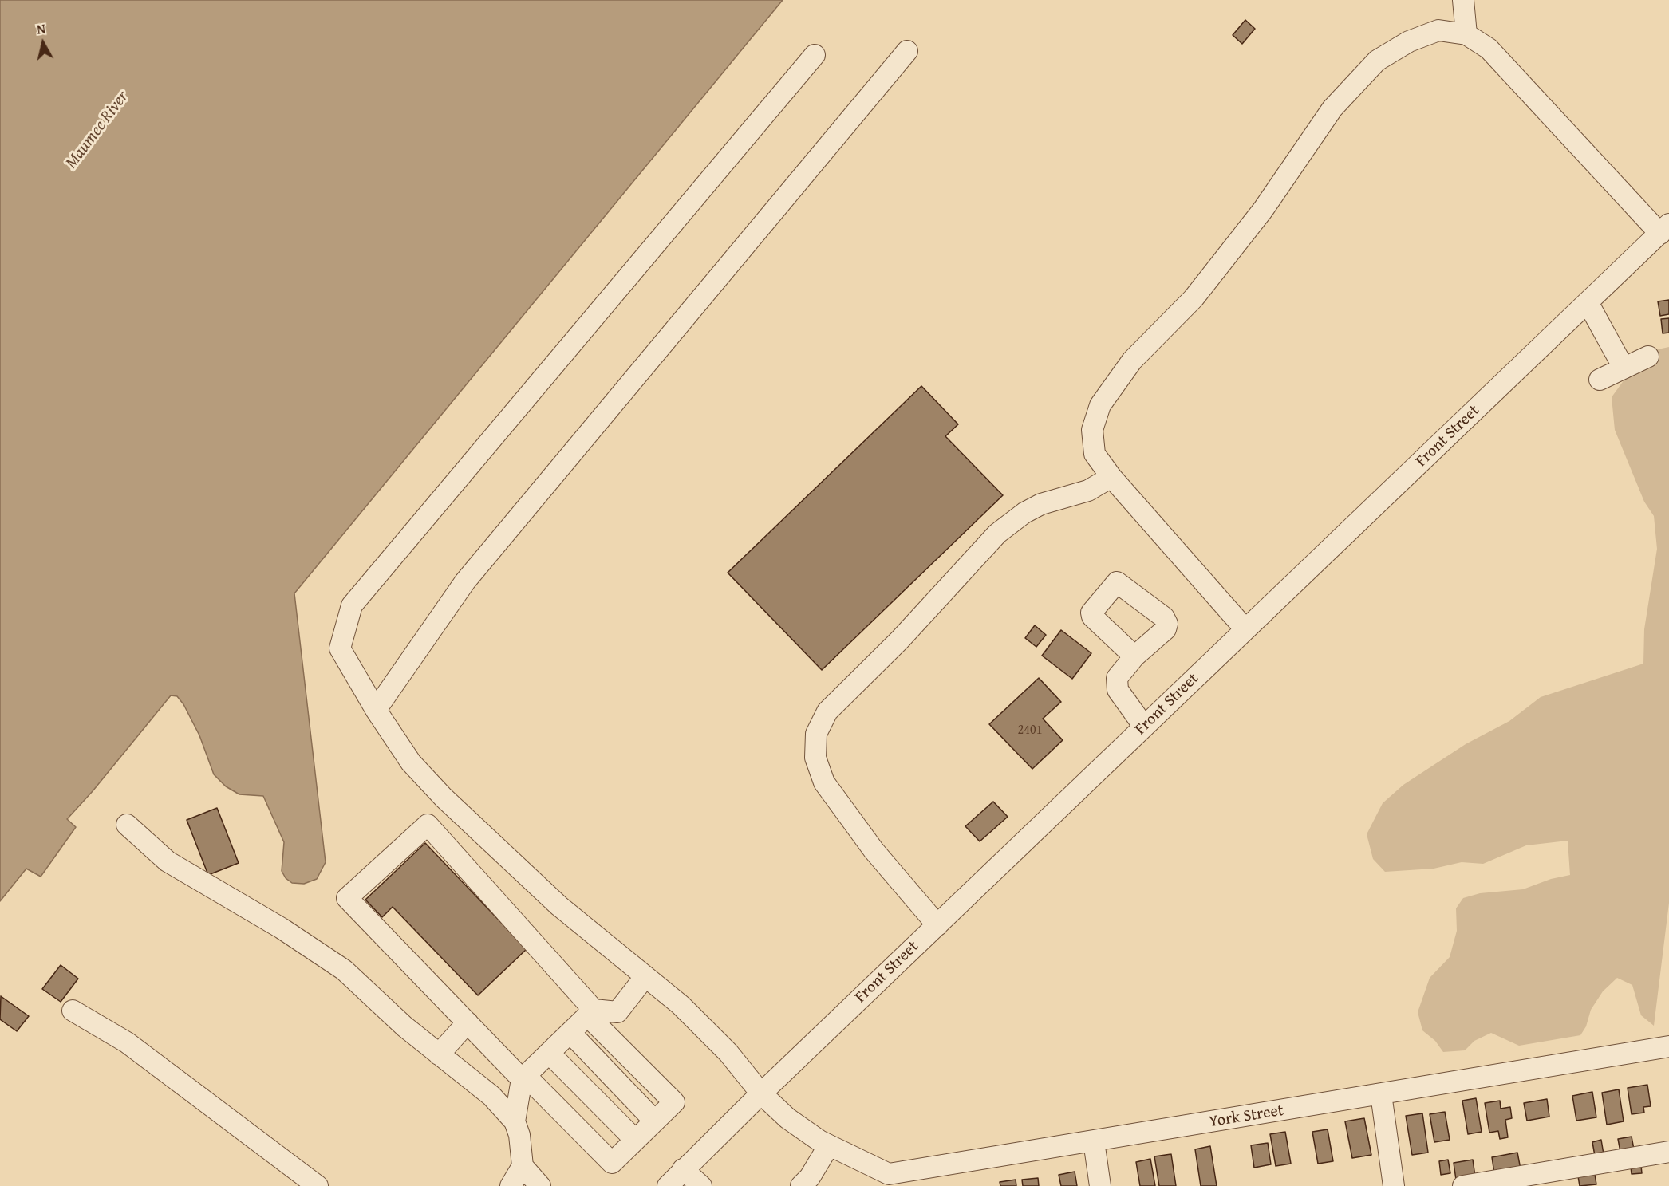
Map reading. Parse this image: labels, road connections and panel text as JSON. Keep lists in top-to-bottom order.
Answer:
{
  "streets": {
    "street": ["Front Street", "York Street"]
  },
  "crossings": [
    ["Front Street", "York Street"]
  ],
  "water": ["Maumee River"],
  "house_numbers": ["2401"],
  "north": "top"
}
